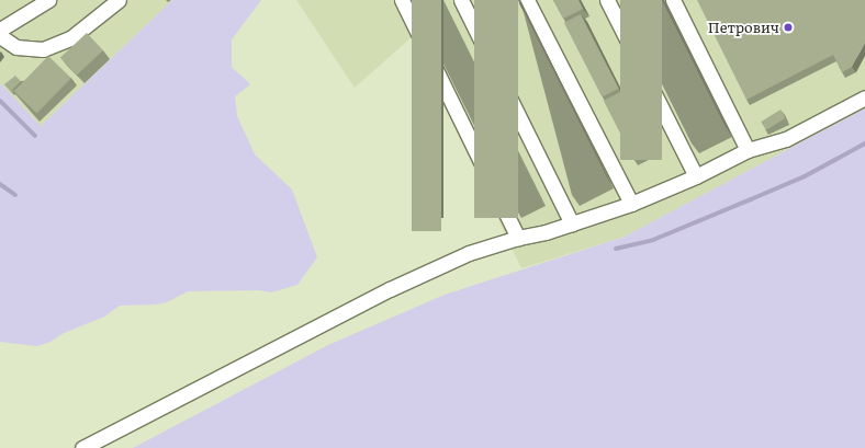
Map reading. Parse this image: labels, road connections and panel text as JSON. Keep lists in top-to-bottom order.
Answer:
{
  "places": ["Петрович"]
}
